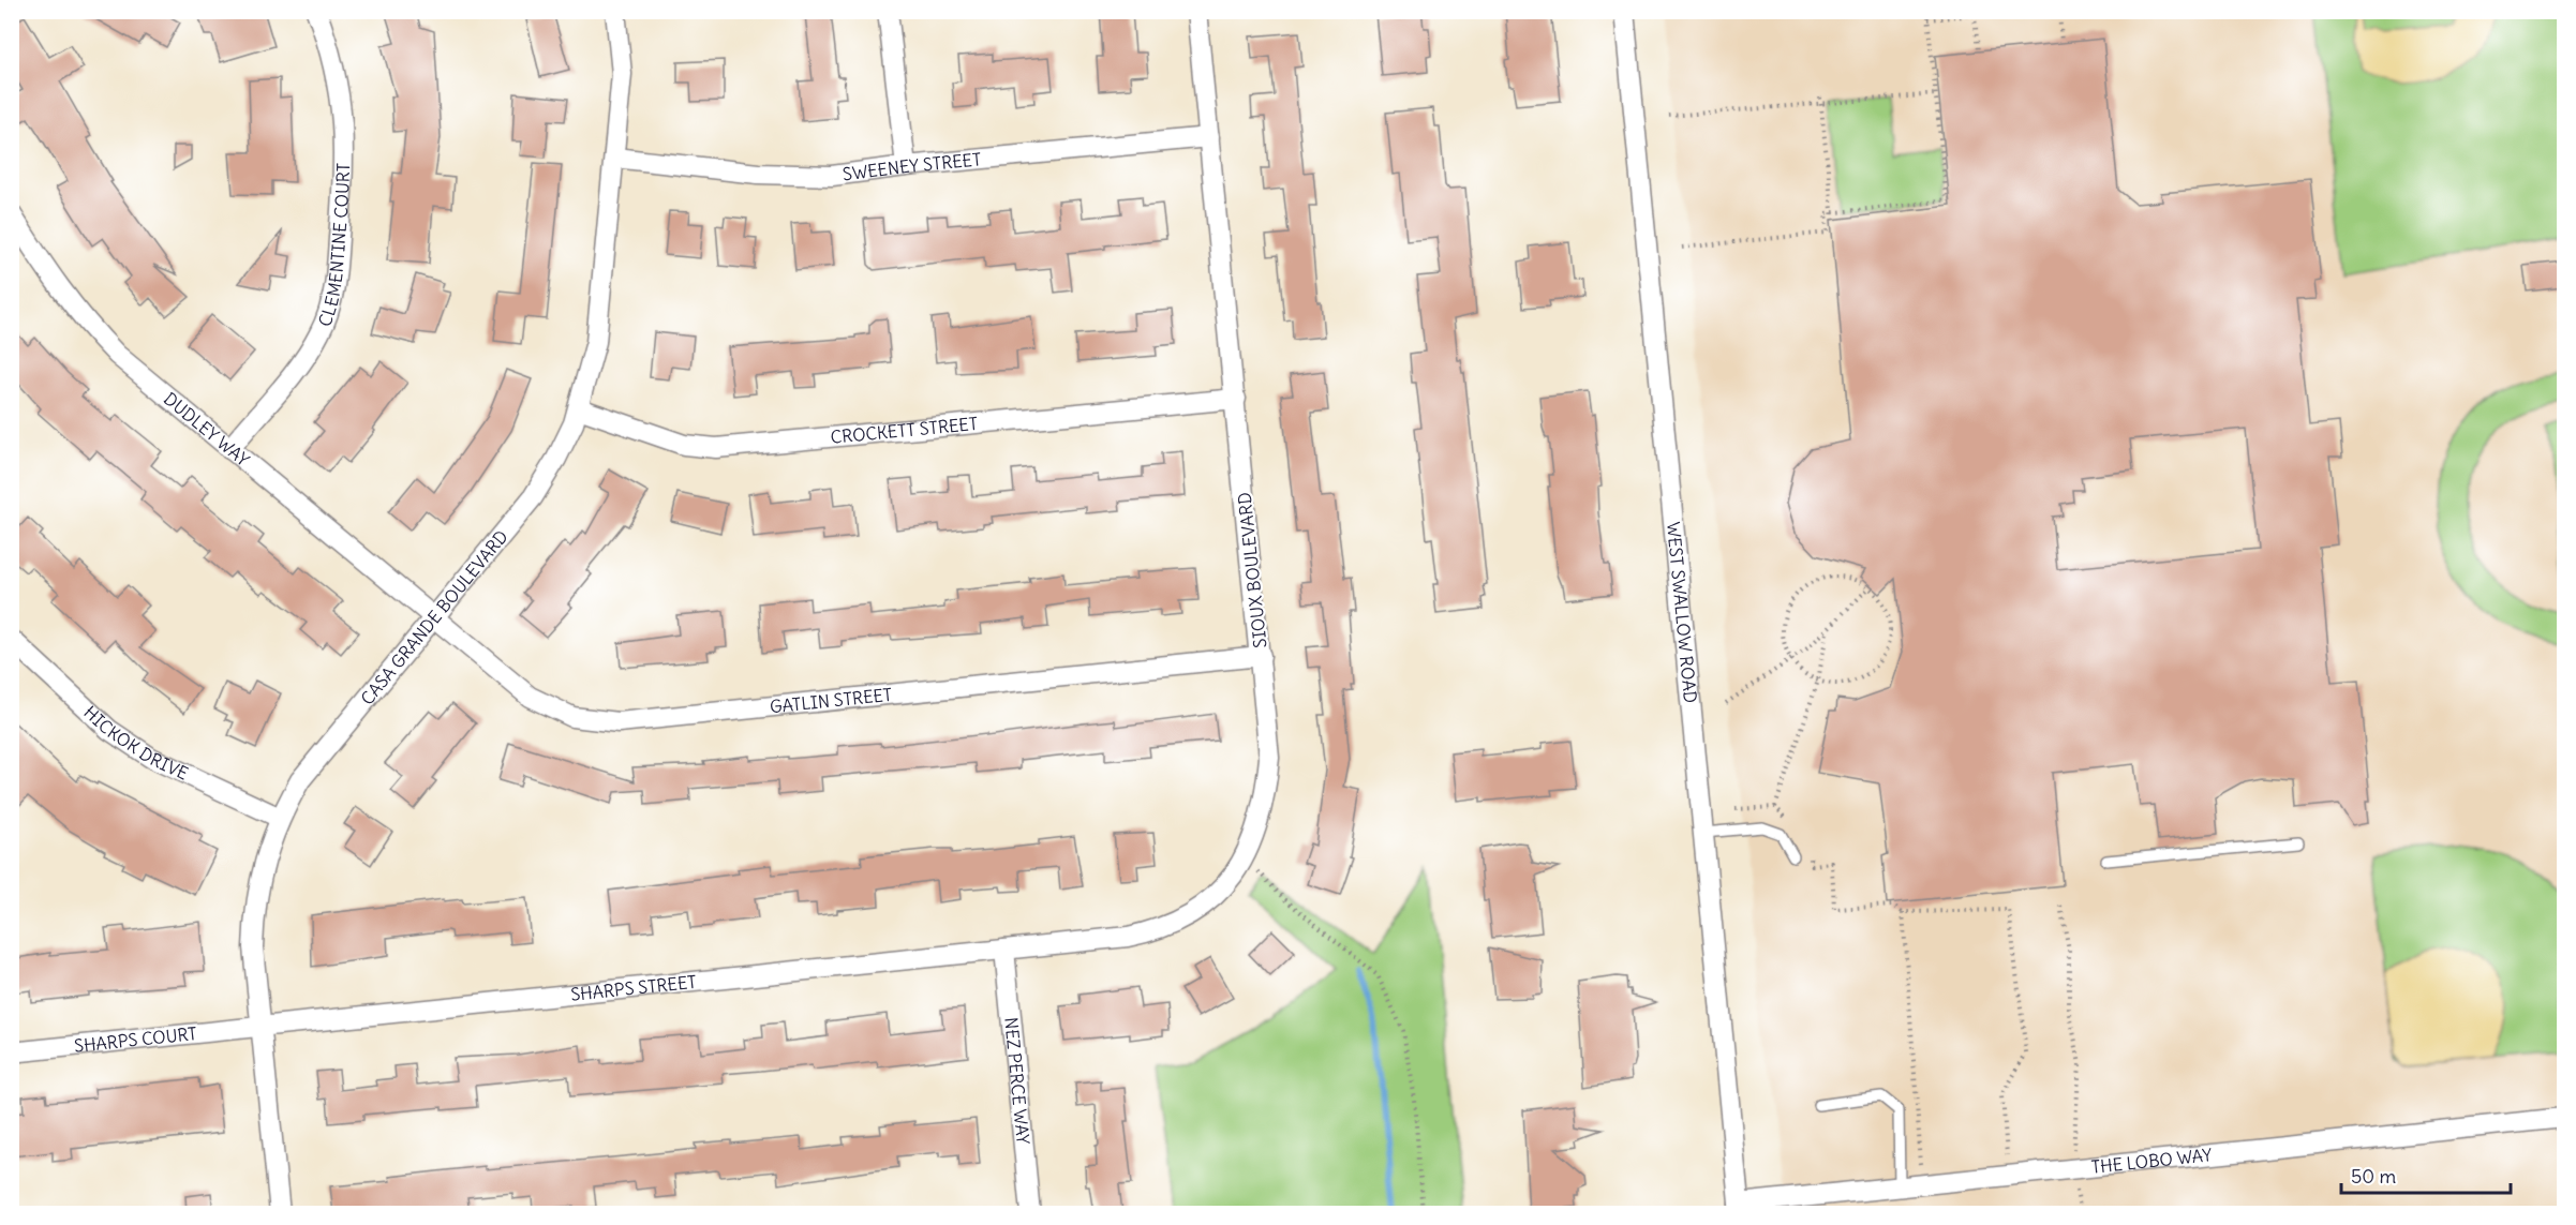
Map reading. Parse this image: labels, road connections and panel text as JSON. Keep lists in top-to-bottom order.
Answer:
{
  "streets": {
    "street": [
      "SWEENEY STREET",
      "CLEMENTINE COURT",
      "DUDLEY WAY",
      "CROCKETT STREET",
      "SIOUX BOULEVARD",
      "WEST SWALLOW ROAD",
      "CASA GRANDE BOULEVARD",
      "GATLIN STREET",
      "HICKOK DRIVE",
      "SHARPS STREET",
      "SHARPS COURT",
      "NEZ PERCE WAY",
      "THE LOBO WAY"
    ]
  },
  "crossings": [
    ["SWEENEY STREET", "SIOUX BOULEVARD"],
    ["SWEENEY STREET", "CASA GRANDE BOULEVARD"],
    ["CLEMENTINE COURT", "DUDLEY WAY"],
    ["DUDLEY WAY", "CASA GRANDE BOULEVARD"],
    ["DUDLEY WAY", "GATLIN STREET"],
    ["CROCKETT STREET", "SIOUX BOULEVARD"],
    ["CROCKETT STREET", "CASA GRANDE BOULEVARD"],
    ["SIOUX BOULEVARD", "GATLIN STREET"],
    ["SIOUX BOULEVARD", "SHARPS STREET"],
    ["SIOUX BOULEVARD", "NEZ PERCE WAY"],
    ["WEST SWALLOW ROAD", "THE LOBO WAY"],
    ["CASA GRANDE BOULEVARD", "GATLIN STREET"],
    ["CASA GRANDE BOULEVARD", "HICKOK DRIVE"],
    ["CASA GRANDE BOULEVARD", "SHARPS STREET"],
    ["CASA GRANDE BOULEVARD", "SHARPS COURT"],
    ["SHARPS STREET", "SHARPS COURT"],
    ["SHARPS STREET", "NEZ PERCE WAY"]
  ],
  "scale_bar": "50 m"
}
